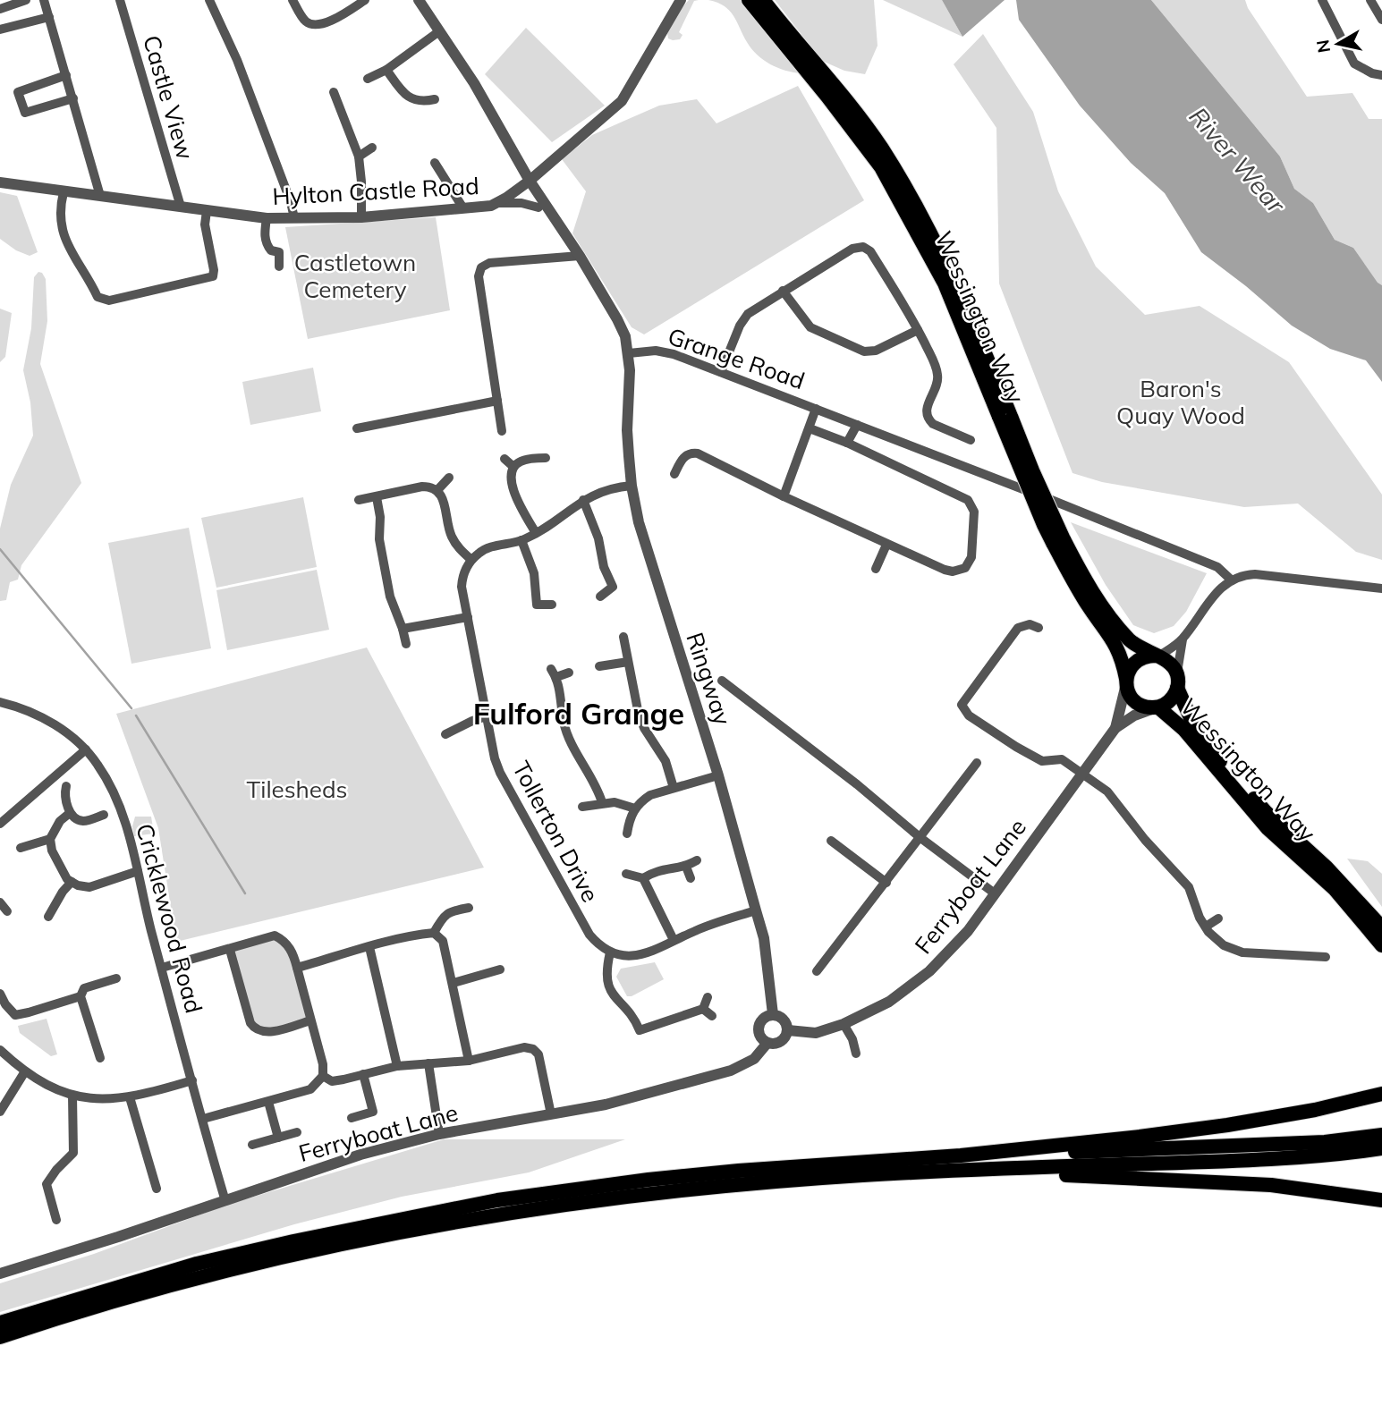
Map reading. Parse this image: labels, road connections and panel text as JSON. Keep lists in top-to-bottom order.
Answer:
{
  "streets": {
    "highway": ["Wessington Way"],
    "street": [
      "Castle View",
      "Hylton Castle Road",
      "Grange Road",
      "Ringway",
      "Tollerton Drive",
      "Ferryboat Lane",
      "Cricklewood Road"
    ]
  },
  "crossings": [
    ["Castle View", "Hylton Castle Road"],
    ["Wessington Way", "Ferryboat Lane"],
    ["Grange Road", "Ringway"],
    ["Ringway", "Ferryboat Lane"],
    ["Ferryboat Lane", "Cricklewood Road"]
  ],
  "districts": ["Fulford Grange"],
  "water": ["River Wear"],
  "parks": ["Castletown Cemetery", "Baron's Quay Wood", "Tilesheds"],
  "north": "left"
}
